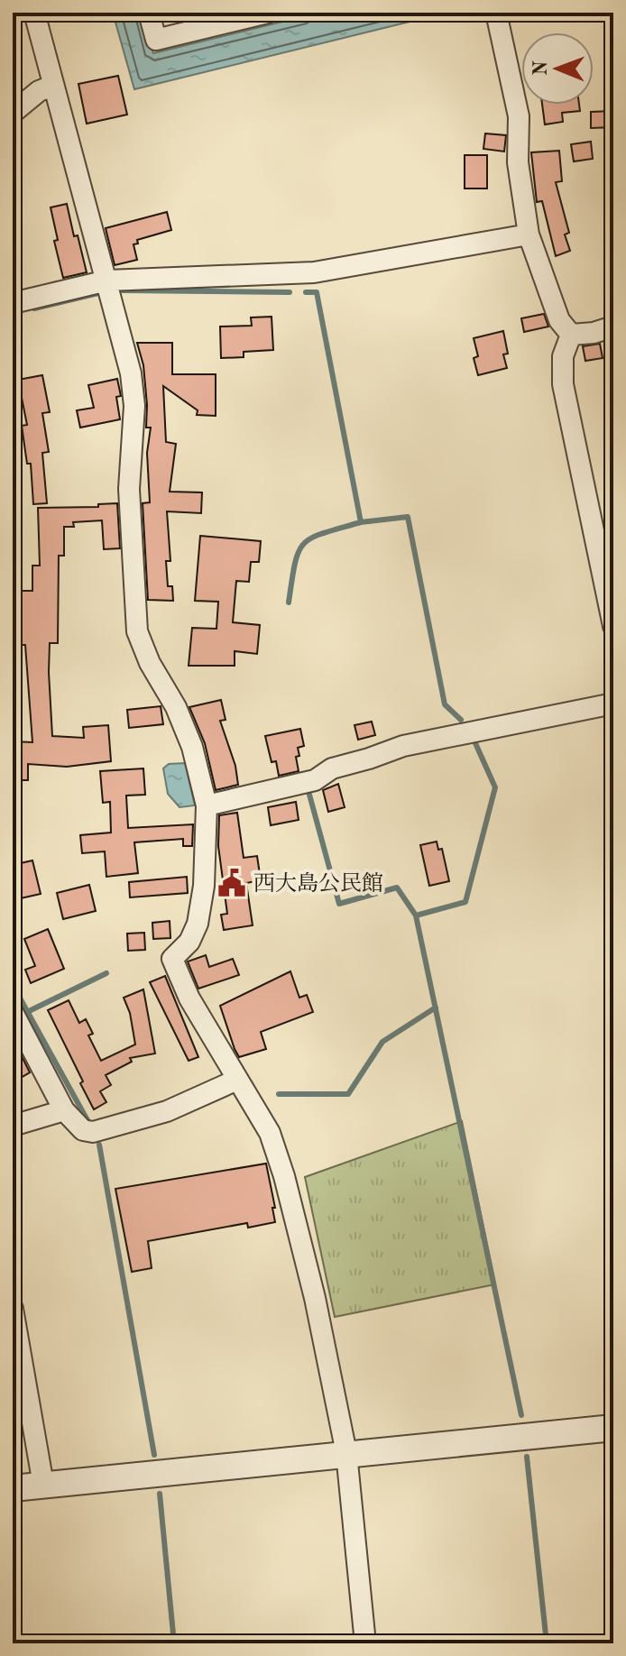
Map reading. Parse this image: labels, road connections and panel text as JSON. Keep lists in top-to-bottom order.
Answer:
{
  "places": {
    "public building": ["西大島公民館"]
  },
  "north": "left"
}
